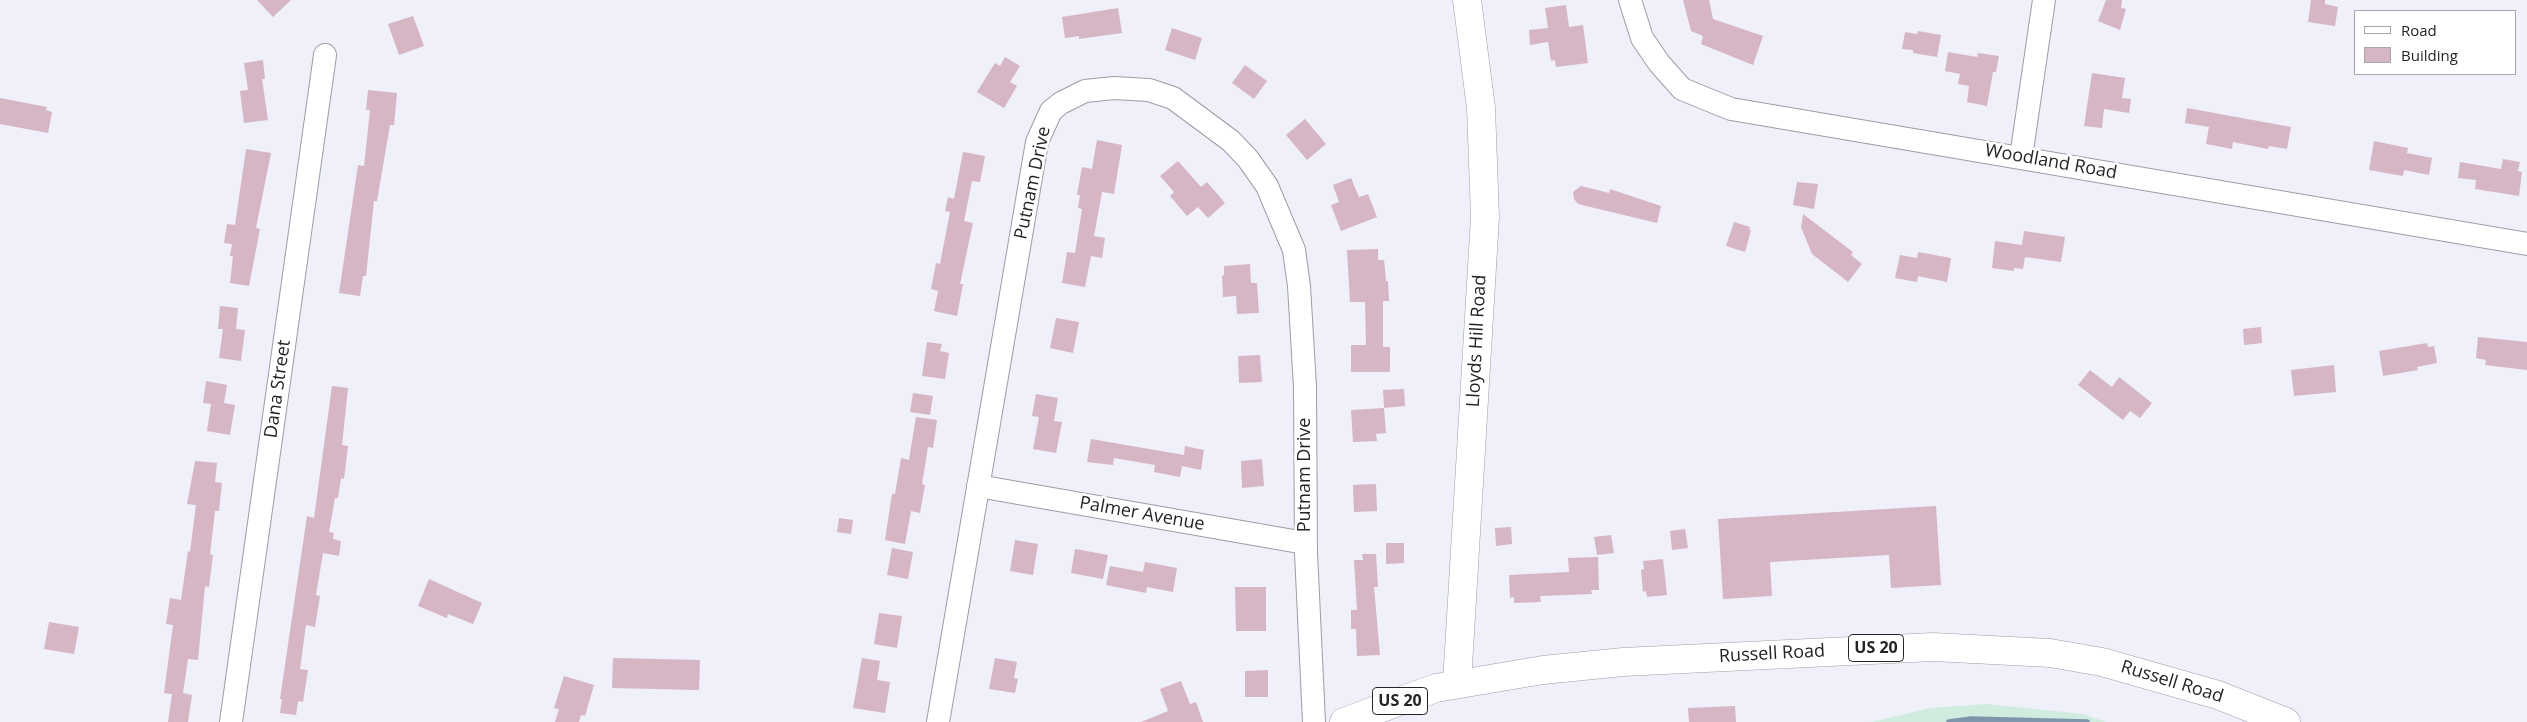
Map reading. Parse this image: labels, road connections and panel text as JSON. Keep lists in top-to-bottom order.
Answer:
{
  "streets": {
    "main road": ["Lloyds Hill Road", "US 20", "Russell Road"],
    "street": [
      "Woodland Road",
      "Putnam Drive",
      "Dana Street",
      "Palmer Avenue"
    ]
  },
  "crossings": [
    ["Putnam Drive", "Palmer Avenue"],
    ["Lloyds Hill Road", "Russell Road"]
  ],
  "legend": ["Road", "Building"]
}
